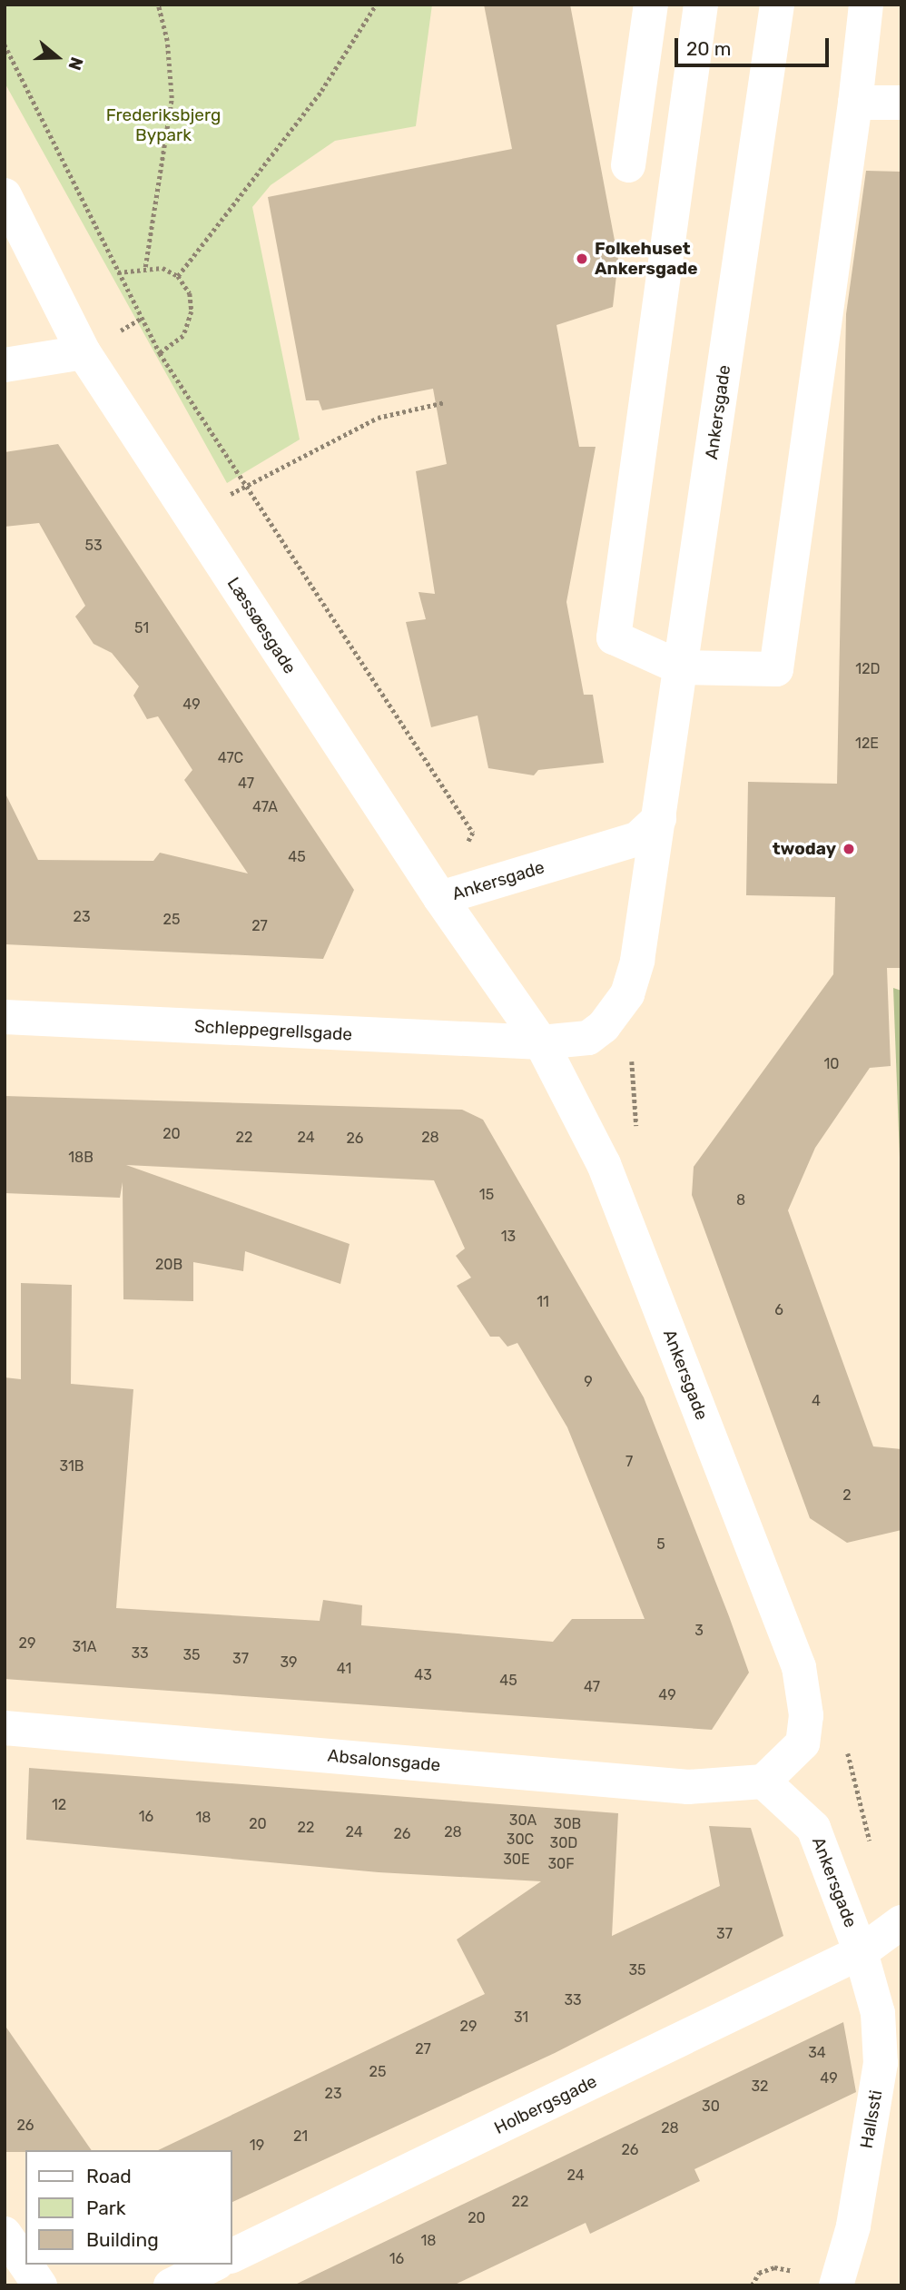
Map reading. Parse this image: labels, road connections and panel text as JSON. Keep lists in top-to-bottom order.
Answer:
{
  "streets": {
    "street": [
      "Ankersgade",
      "Læssøesgade",
      "Schleppegrellsgade",
      "Absalonsgade",
      "Holbergsgade",
      "Hallssti"
    ]
  },
  "crossings": [
    ["Ankersgade", "Læssøesgade"],
    ["Ankersgade", "Schleppegrellsgade"],
    ["Ankersgade", "Absalonsgade"],
    ["Ankersgade", "Holbergsgade"],
    ["Ankersgade", "Hallssti"],
    ["Læssøesgade", "Schleppegrellsgade"],
    ["Holbergsgade", "Hallssti"]
  ],
  "parks": ["Frederiksbjerg Bypark"],
  "places": ["Folkehuset Ankersgade", "twoday"],
  "house_numbers": [
    "53",
    "51",
    "12D",
    "49",
    "12E",
    "47C",
    "47",
    "47A",
    "45",
    "23",
    "25",
    "27",
    "10",
    "20",
    "22",
    "24",
    "28",
    "26",
    "18B",
    "15",
    "8",
    "13",
    "20B",
    "11",
    "6",
    "9",
    "4",
    "7",
    "31B",
    "2",
    "5",
    "3",
    "29",
    "31A",
    "33",
    "35",
    "37",
    "39",
    "41",
    "43",
    "45",
    "47",
    "49",
    "12",
    "16",
    "18",
    "30A",
    "20",
    "30B",
    "22",
    "24",
    "28",
    "26",
    "30C",
    "30D",
    "30E",
    "30F",
    "37",
    "35",
    "33",
    "31",
    "29",
    "27",
    "34",
    "25",
    "49",
    "32",
    "23",
    "30",
    "26",
    "28",
    "21",
    "19",
    "26",
    "24",
    "22",
    "20",
    "18",
    "16"
  ],
  "legend": ["Road", "Park", "Building"],
  "scale_bar": "20 m",
  "north": "right"
}
